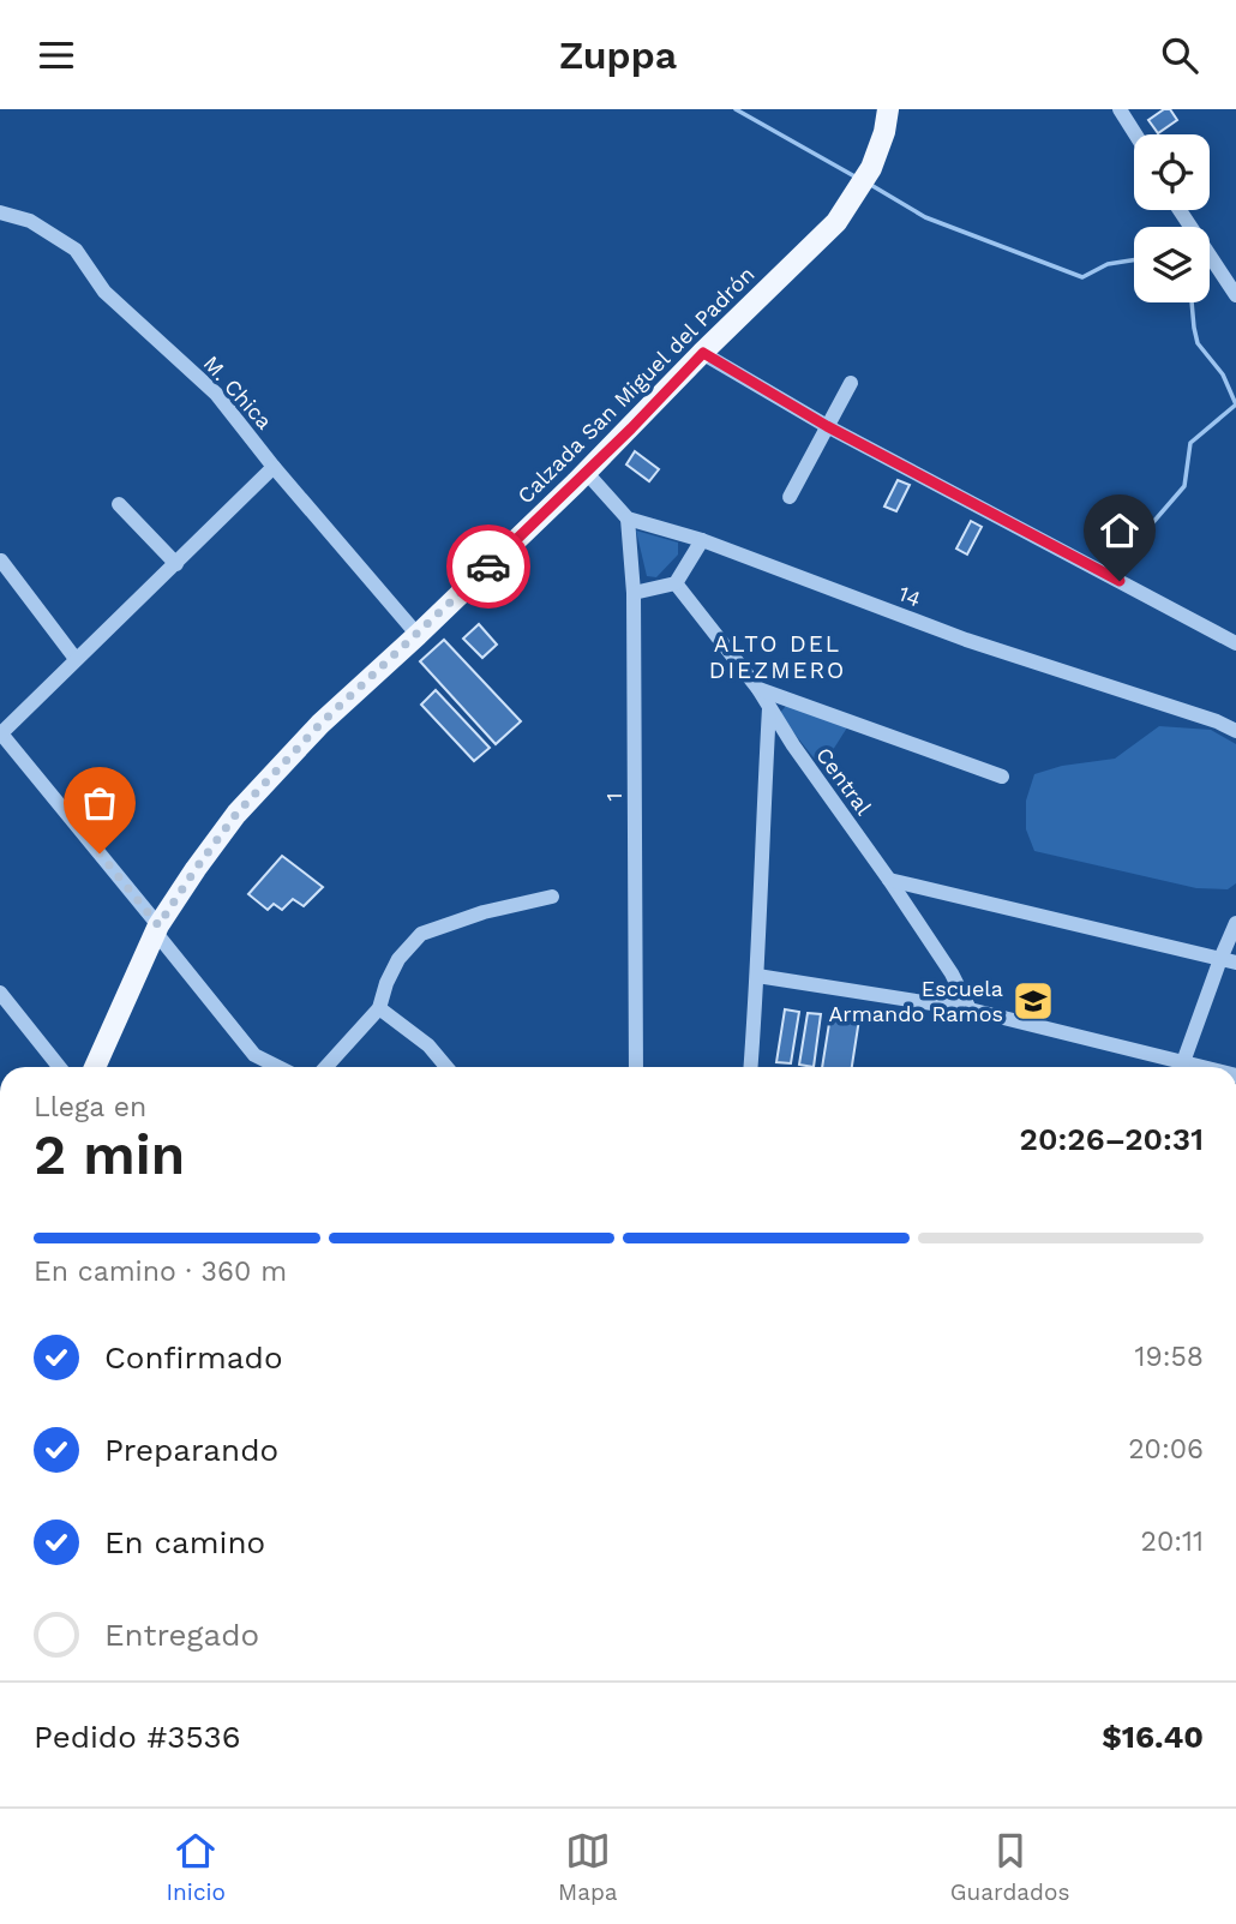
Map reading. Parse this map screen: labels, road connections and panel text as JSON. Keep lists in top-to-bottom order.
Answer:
{
  "streets": {
    "main road": ["Calzada San Miguel del Padrón"],
    "street": [
      "M. Chica",
      "14",
      "Central",
      "1"
    ]
  },
  "crossings": [
    ["Calzada San Miguel del Padrón", "M. Chica"],
    ["14", "1"]
  ],
  "districts": ["ALTO DEL DIEZMERO"],
  "places": {
    "school or university": ["Escuela Armando Ramos"]
  },
  "page": {
    "header": "Zuppa",
    "heading": ["2 min", "Llega en", "20:26–20:31"],
    "panel": ["Pedido #3536", "$16.40"],
    "bar": "En camino · 360 m",
    "list": [
      ["Confirmado", "19:58"],
      ["Preparando", "20:06"],
      ["En camino", "20:11"],
      "Entregado"
    ],
    "tabs": ["Inicio", "Mapa", "Guardados"]
  }
}
